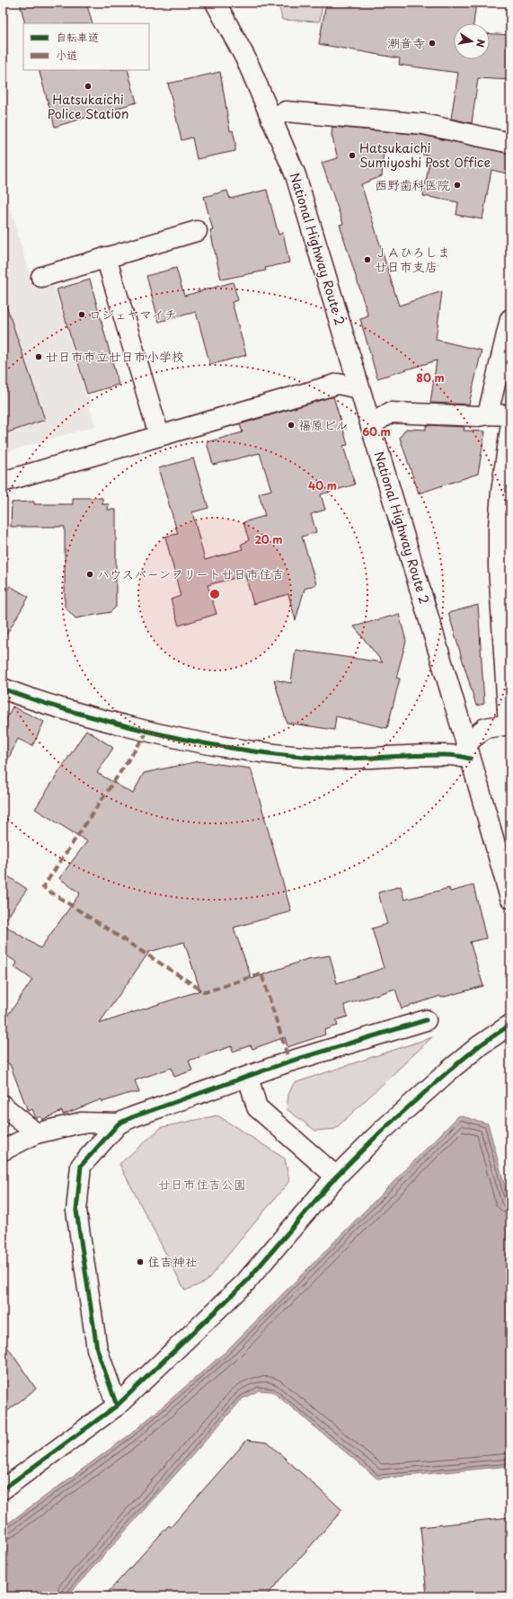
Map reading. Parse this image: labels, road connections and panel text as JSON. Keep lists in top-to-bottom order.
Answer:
{
  "streets": {
    "main road": ["National Highway Route 2"]
  },
  "parks": ["廿日市住吉公園"],
  "places": [
    "潮音寺",
    "Hatsukaichi Police Station",
    "Hatsukaichi Sumiyoshi Post Office",
    "西野歯科医院",
    "ＪＡひろしま 廿日市支店",
    "ロジェヤマイチ",
    "廿日市市立廿日市小学校",
    "福原ビル",
    "ハウスバーンフリート廿日市住吉",
    "住吉神社"
  ],
  "legend": ["自転車道", "小道"],
  "north": "right",
  "rings": [
    "80 m",
    "60 m",
    "40 m",
    "20 m"
  ]
}
